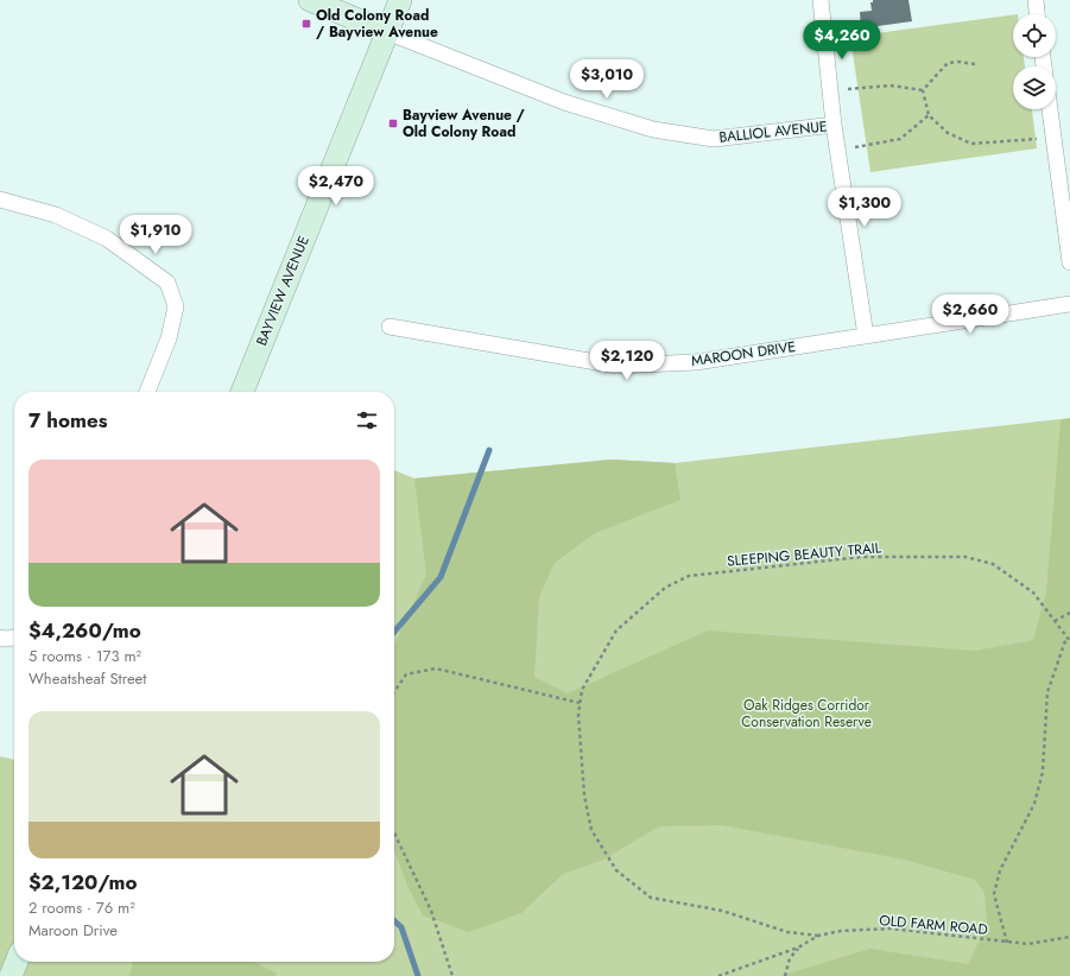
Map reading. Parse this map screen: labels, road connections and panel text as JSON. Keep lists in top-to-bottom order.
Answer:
{
  "streets": {
    "main road": ["BAYVIEW AVENUE"],
    "street": ["BALLIOL AVENUE", "MAROON DRIVE"],
    "path": ["SLEEPING BEAUTY TRAIL", "OLD FARM ROAD"]
  },
  "crossings": [
    ["BALLIOL AVENUE", "BAYVIEW AVENUE"],
    ["SLEEPING BEAUTY TRAIL", "OLD FARM ROAD"]
  ],
  "parks": ["Oak Ridges Corridor Conservation Reserve"],
  "places": {
    "transit": ["Old Colony Road / Bayview Avenue", "Bayview Avenue / Old Colony Road"]
  },
  "page": {
    "price": [
      "$4,260",
      "$3,010",
      "$2,470",
      "$1,300",
      "$1,910",
      "$2,660",
      "$2,120"
    ],
    "heading": "7 homes",
    "list": [
      {
        "name": "$4,260/mo",
        "note": "5 rooms · 173 m² · Wheatsheaf Street"
      },
      {
        "name": "$2,120/mo",
        "note": "2 rooms · 76 m² · Maroon Drive"
      }
    ]
  }
}
